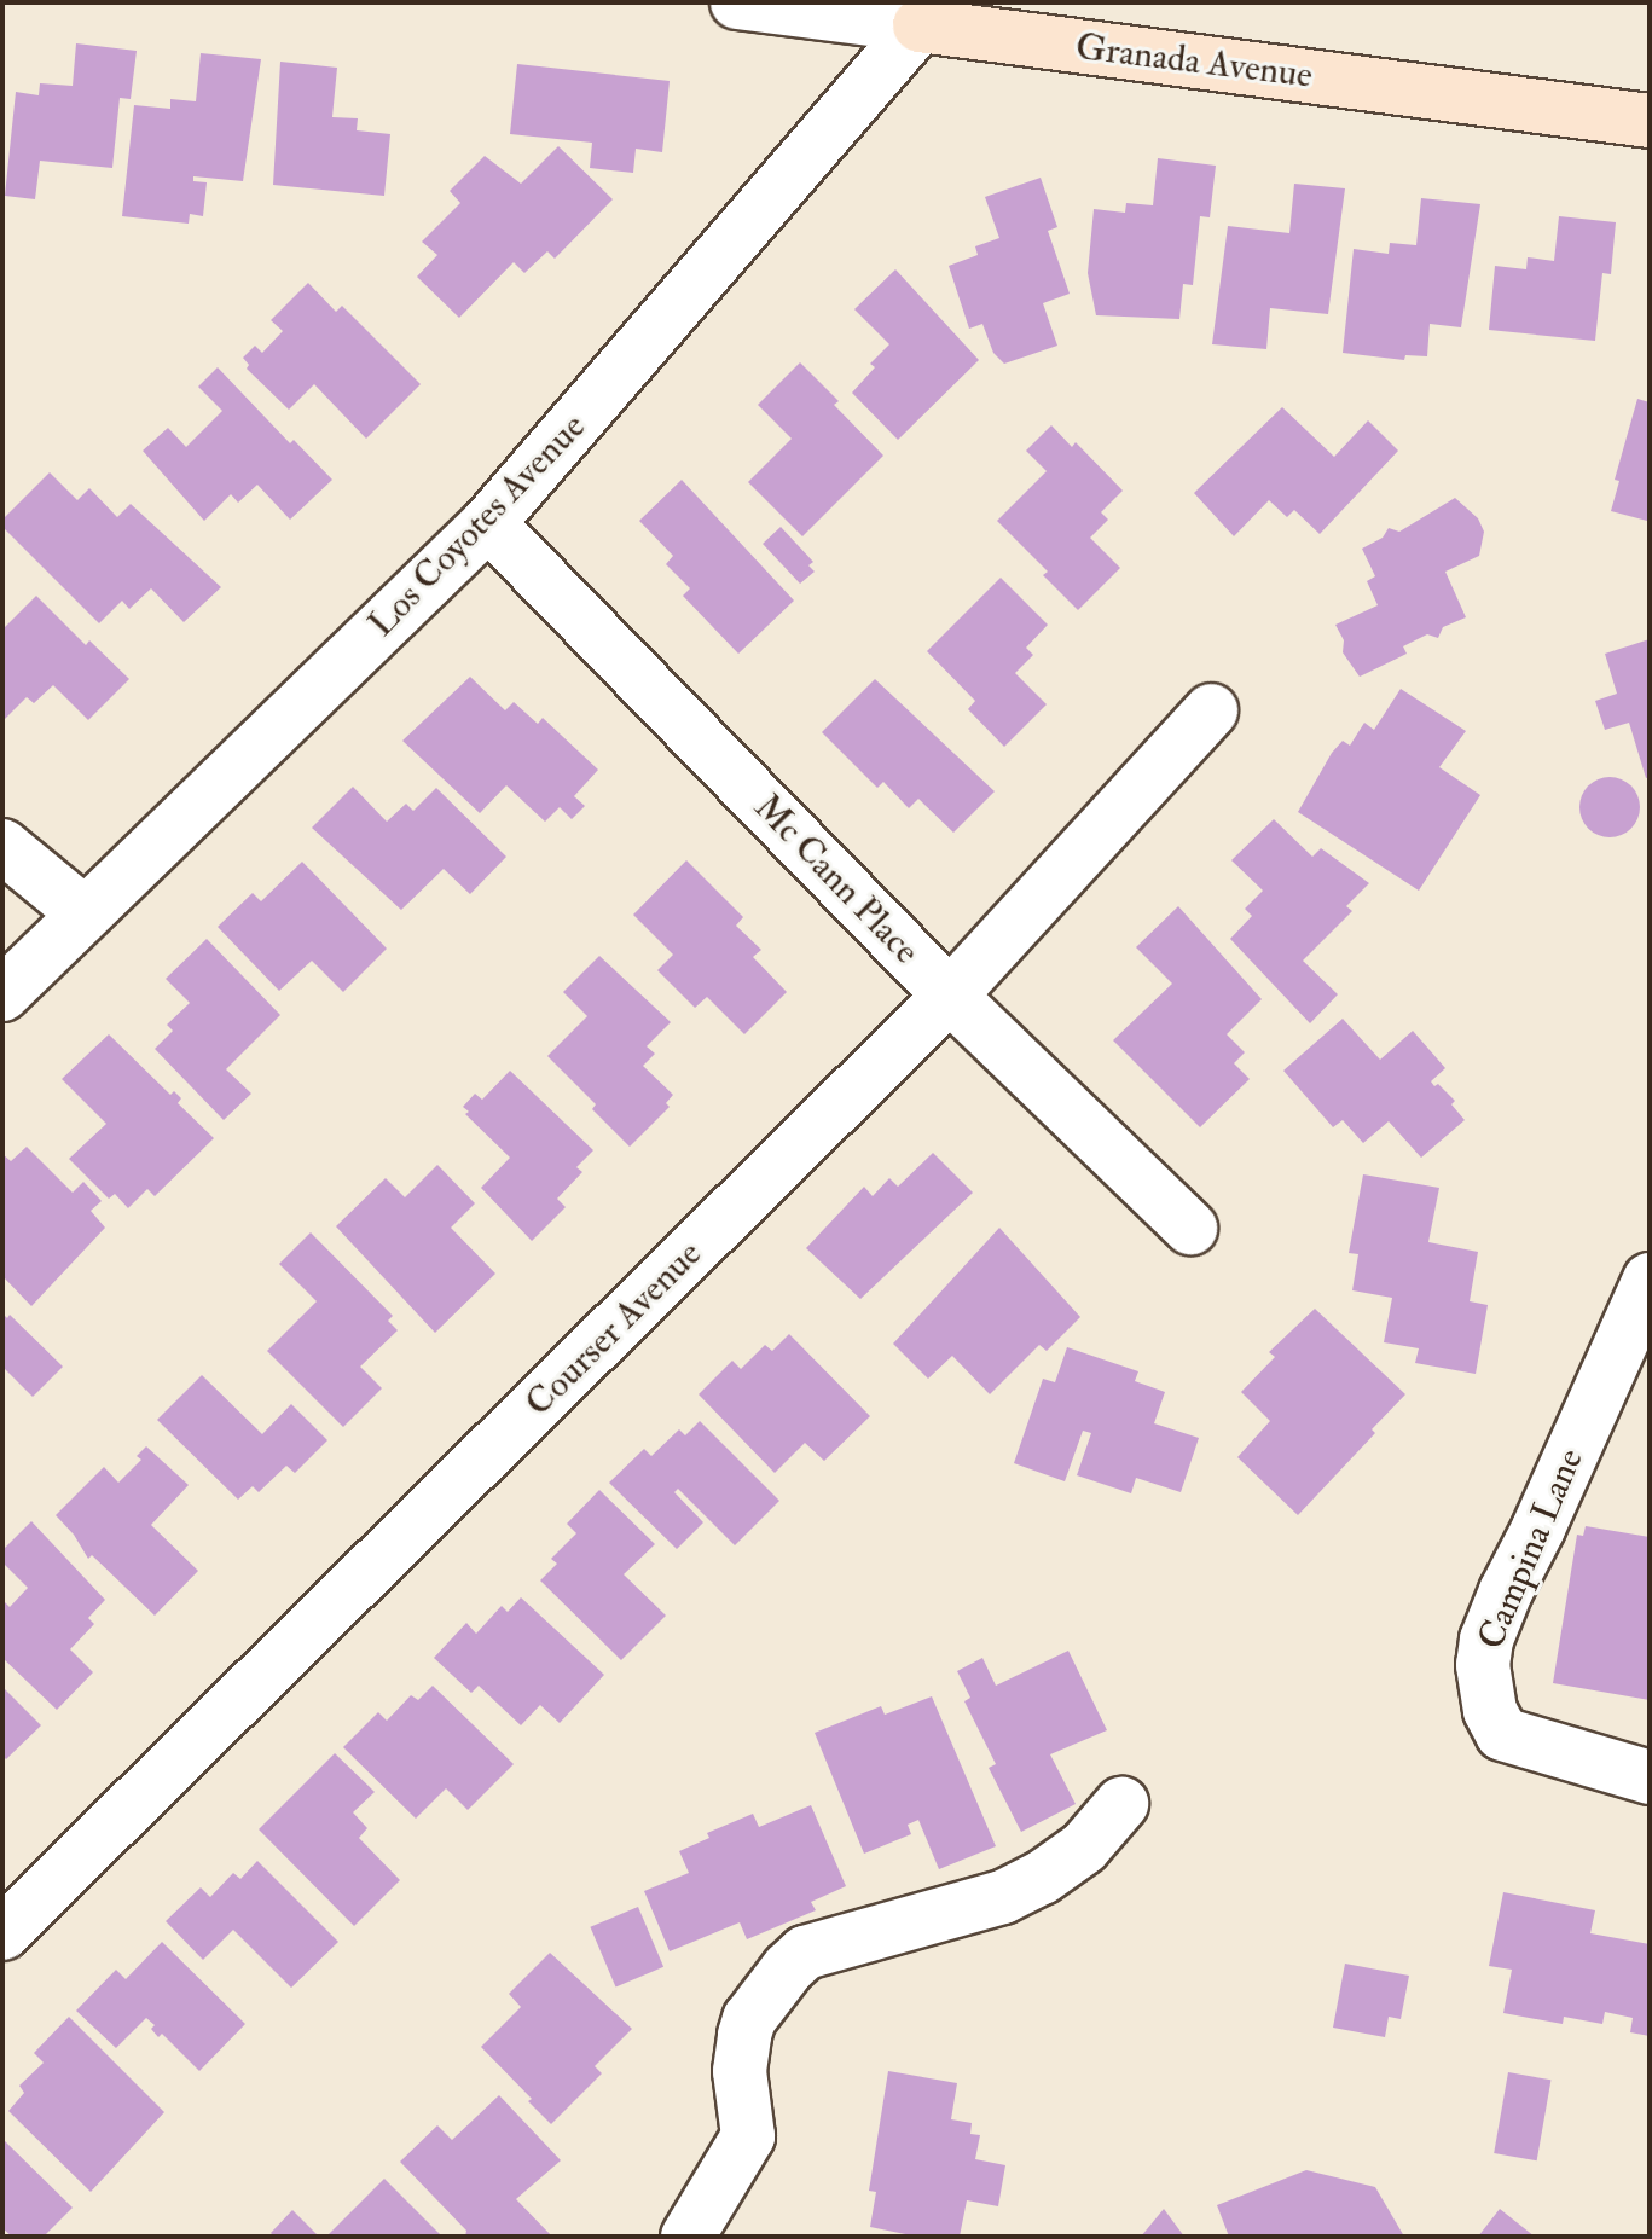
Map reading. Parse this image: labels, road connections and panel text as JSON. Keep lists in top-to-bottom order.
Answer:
{
  "streets": {
    "street": [
      "Granada Avenue",
      "Los Coyotes Avenue",
      "Mc Cann Place",
      "Courser Avenue",
      "Campina Lane"
    ]
  },
  "crossings": [
    ["Granada Avenue", "Los Coyotes Avenue"],
    ["Los Coyotes Avenue", "Mc Cann Place"],
    ["Mc Cann Place", "Courser Avenue"]
  ]
}
